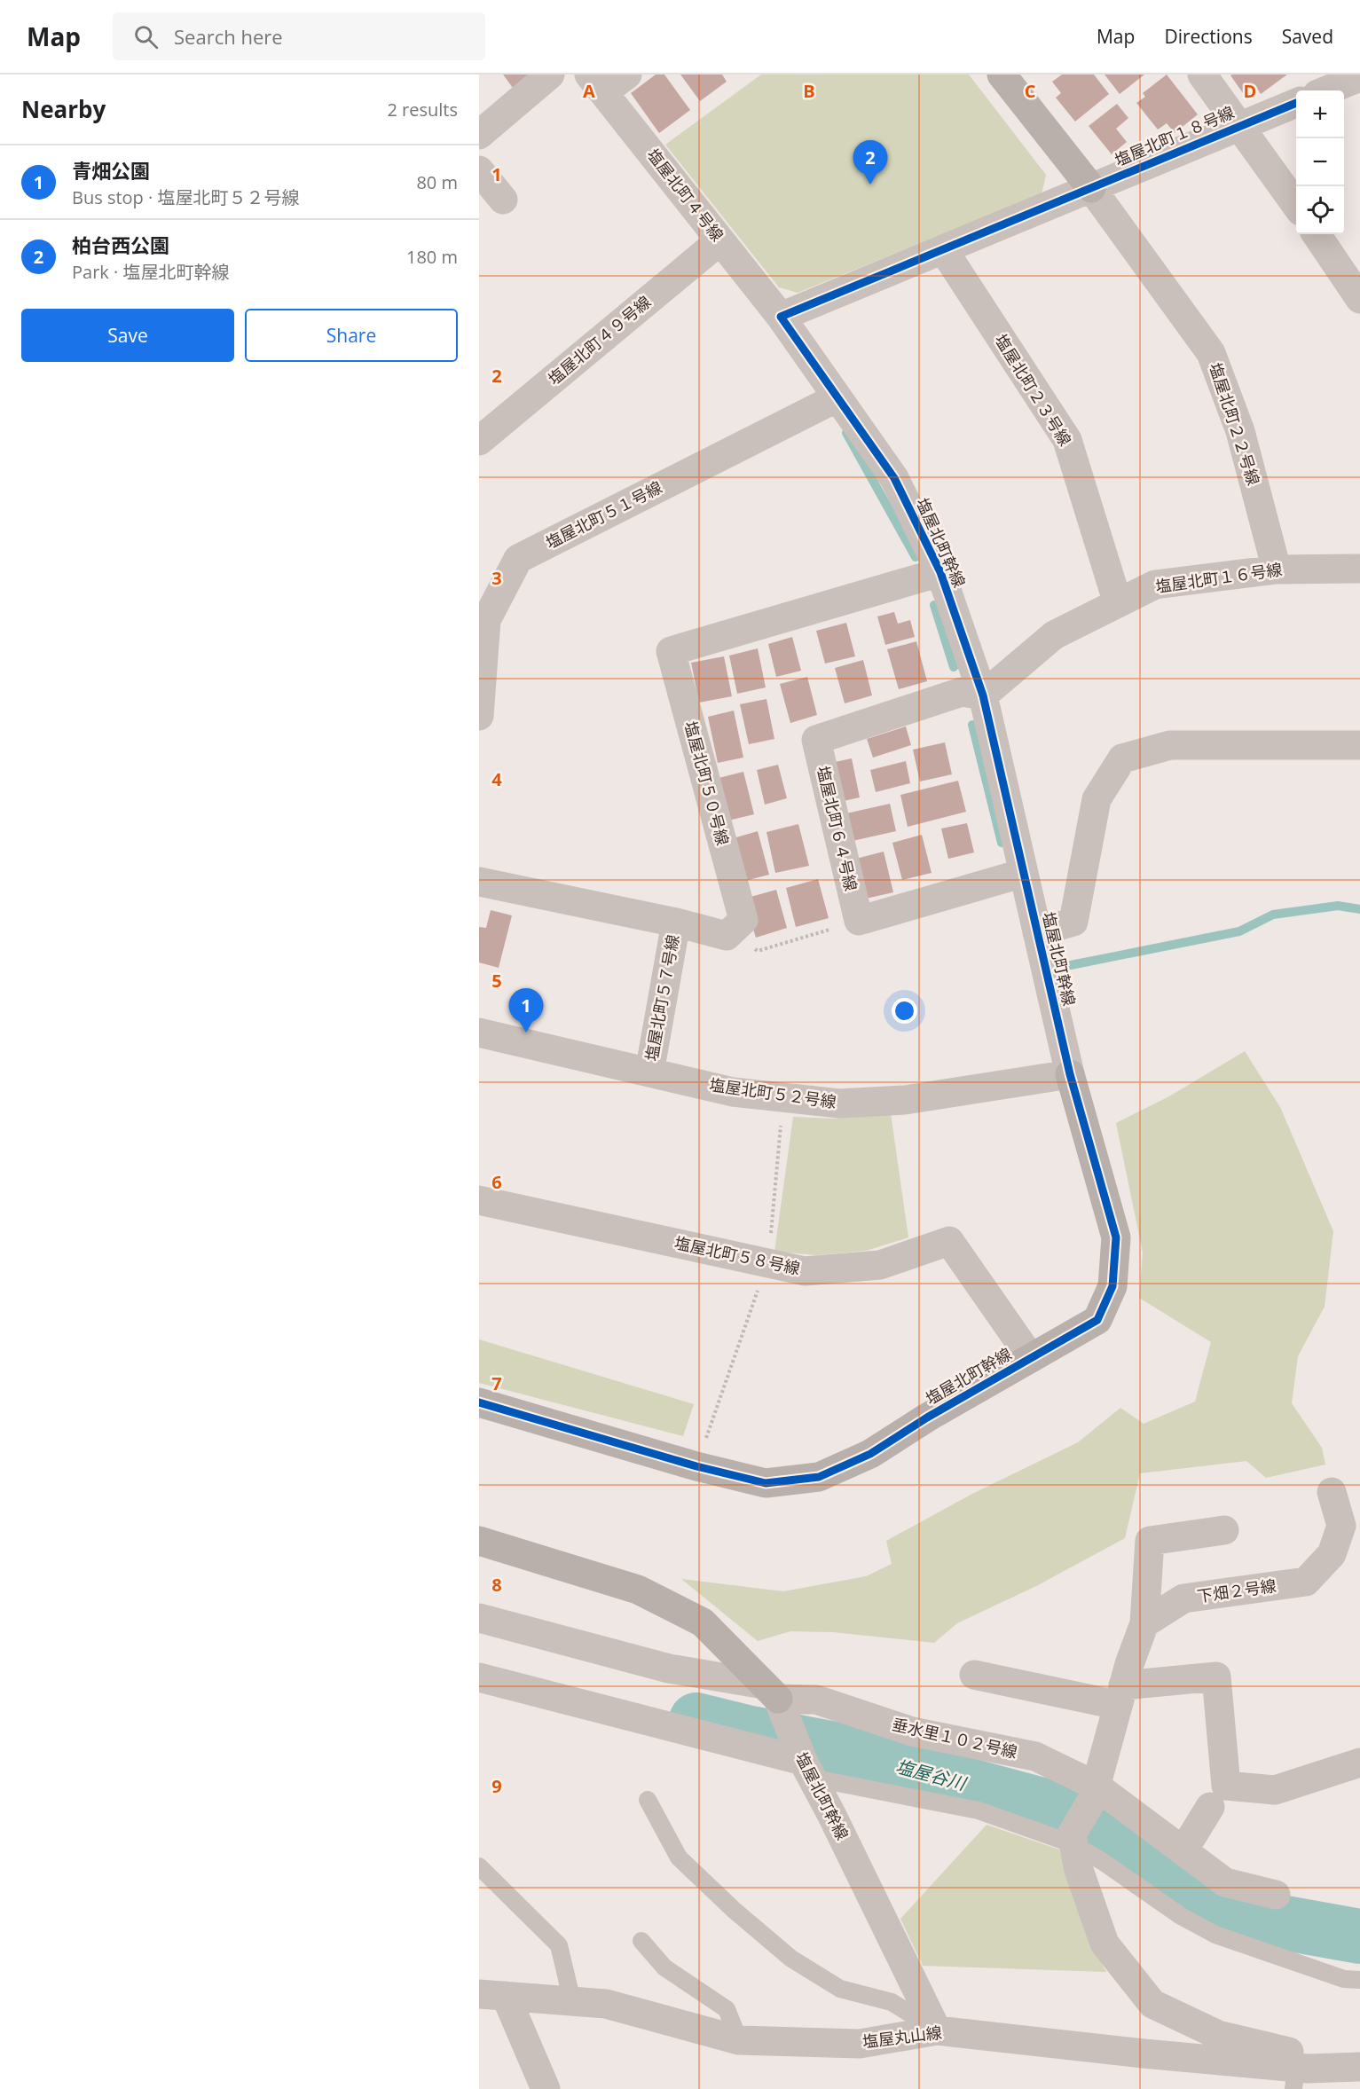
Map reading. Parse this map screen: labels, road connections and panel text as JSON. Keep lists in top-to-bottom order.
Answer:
{
  "streets": {
    "street": [
      "塩屋北町１８号線",
      "塩屋北町４号線",
      "塩屋北町４９号線",
      "塩屋北町２３号線",
      "塩屋北町２２号線",
      "塩屋北町５１号線",
      "塩屋北町幹線",
      "塩屋北町１６号線",
      "塩屋北町５０号線",
      "塩屋北町６４号線",
      "塩屋北町５７号線",
      "塩屋北町５２号線",
      "塩屋北町５８号線",
      "下畑２号線",
      "垂水里１０２号線",
      "塩屋丸山線"
    ]
  },
  "crossings": [
    ["塩屋北町１８号線", "塩屋北町２２号線"],
    ["塩屋北町４号線", "塩屋北町４９号線"],
    ["塩屋北町４号線", "塩屋北町幹線"],
    ["塩屋北町２３号線", "塩屋北町１６号線"],
    ["塩屋北町２２号線", "塩屋北町１６号線"],
    ["塩屋北町５１号線", "塩屋北町幹線"],
    ["塩屋北町幹線", "塩屋北町１６号線"],
    ["塩屋北町幹線", "塩屋北町５０号線"],
    ["塩屋北町幹線", "塩屋北町６４号線"],
    ["塩屋北町幹線", "塩屋北町５２号線"],
    ["塩屋北町幹線", "塩屋北町５８号線"],
    ["塩屋北町幹線", "垂水里１０２号線"],
    ["塩屋北町幹線", "塩屋丸山線"],
    ["塩屋北町１６号線", "塩屋北町６４号線"],
    ["塩屋北町５７号線", "塩屋北町５２号線"]
  ],
  "water": ["塩屋谷川"],
  "page": {
    "header": "Map",
    "search": "Search here",
    "nav": ["Map", "Directions", "Saved"],
    "heading": ["Nearby", "2 results"],
    "map_buttons": ["+", "−"],
    "pins": ["2", "1"],
    "list": [
      {
        "mark": "1",
        "name": "青畑公園",
        "note": "Bus stop · 塩屋北町５２号線",
        "value": "80 m"
      },
      {
        "mark": "2",
        "name": "柏台西公園",
        "note": "Park · 塩屋北町幹線",
        "value": "180 m"
      }
    ],
    "buttons": ["Save", "Share"]
  },
  "grid": {
    "columns": [
      "A",
      "B",
      "C",
      "D"
    ],
    "rows": [
      "1",
      "2",
      "3",
      "4",
      "5",
      "6",
      "7",
      "8",
      "9"
    ]
  }
}
